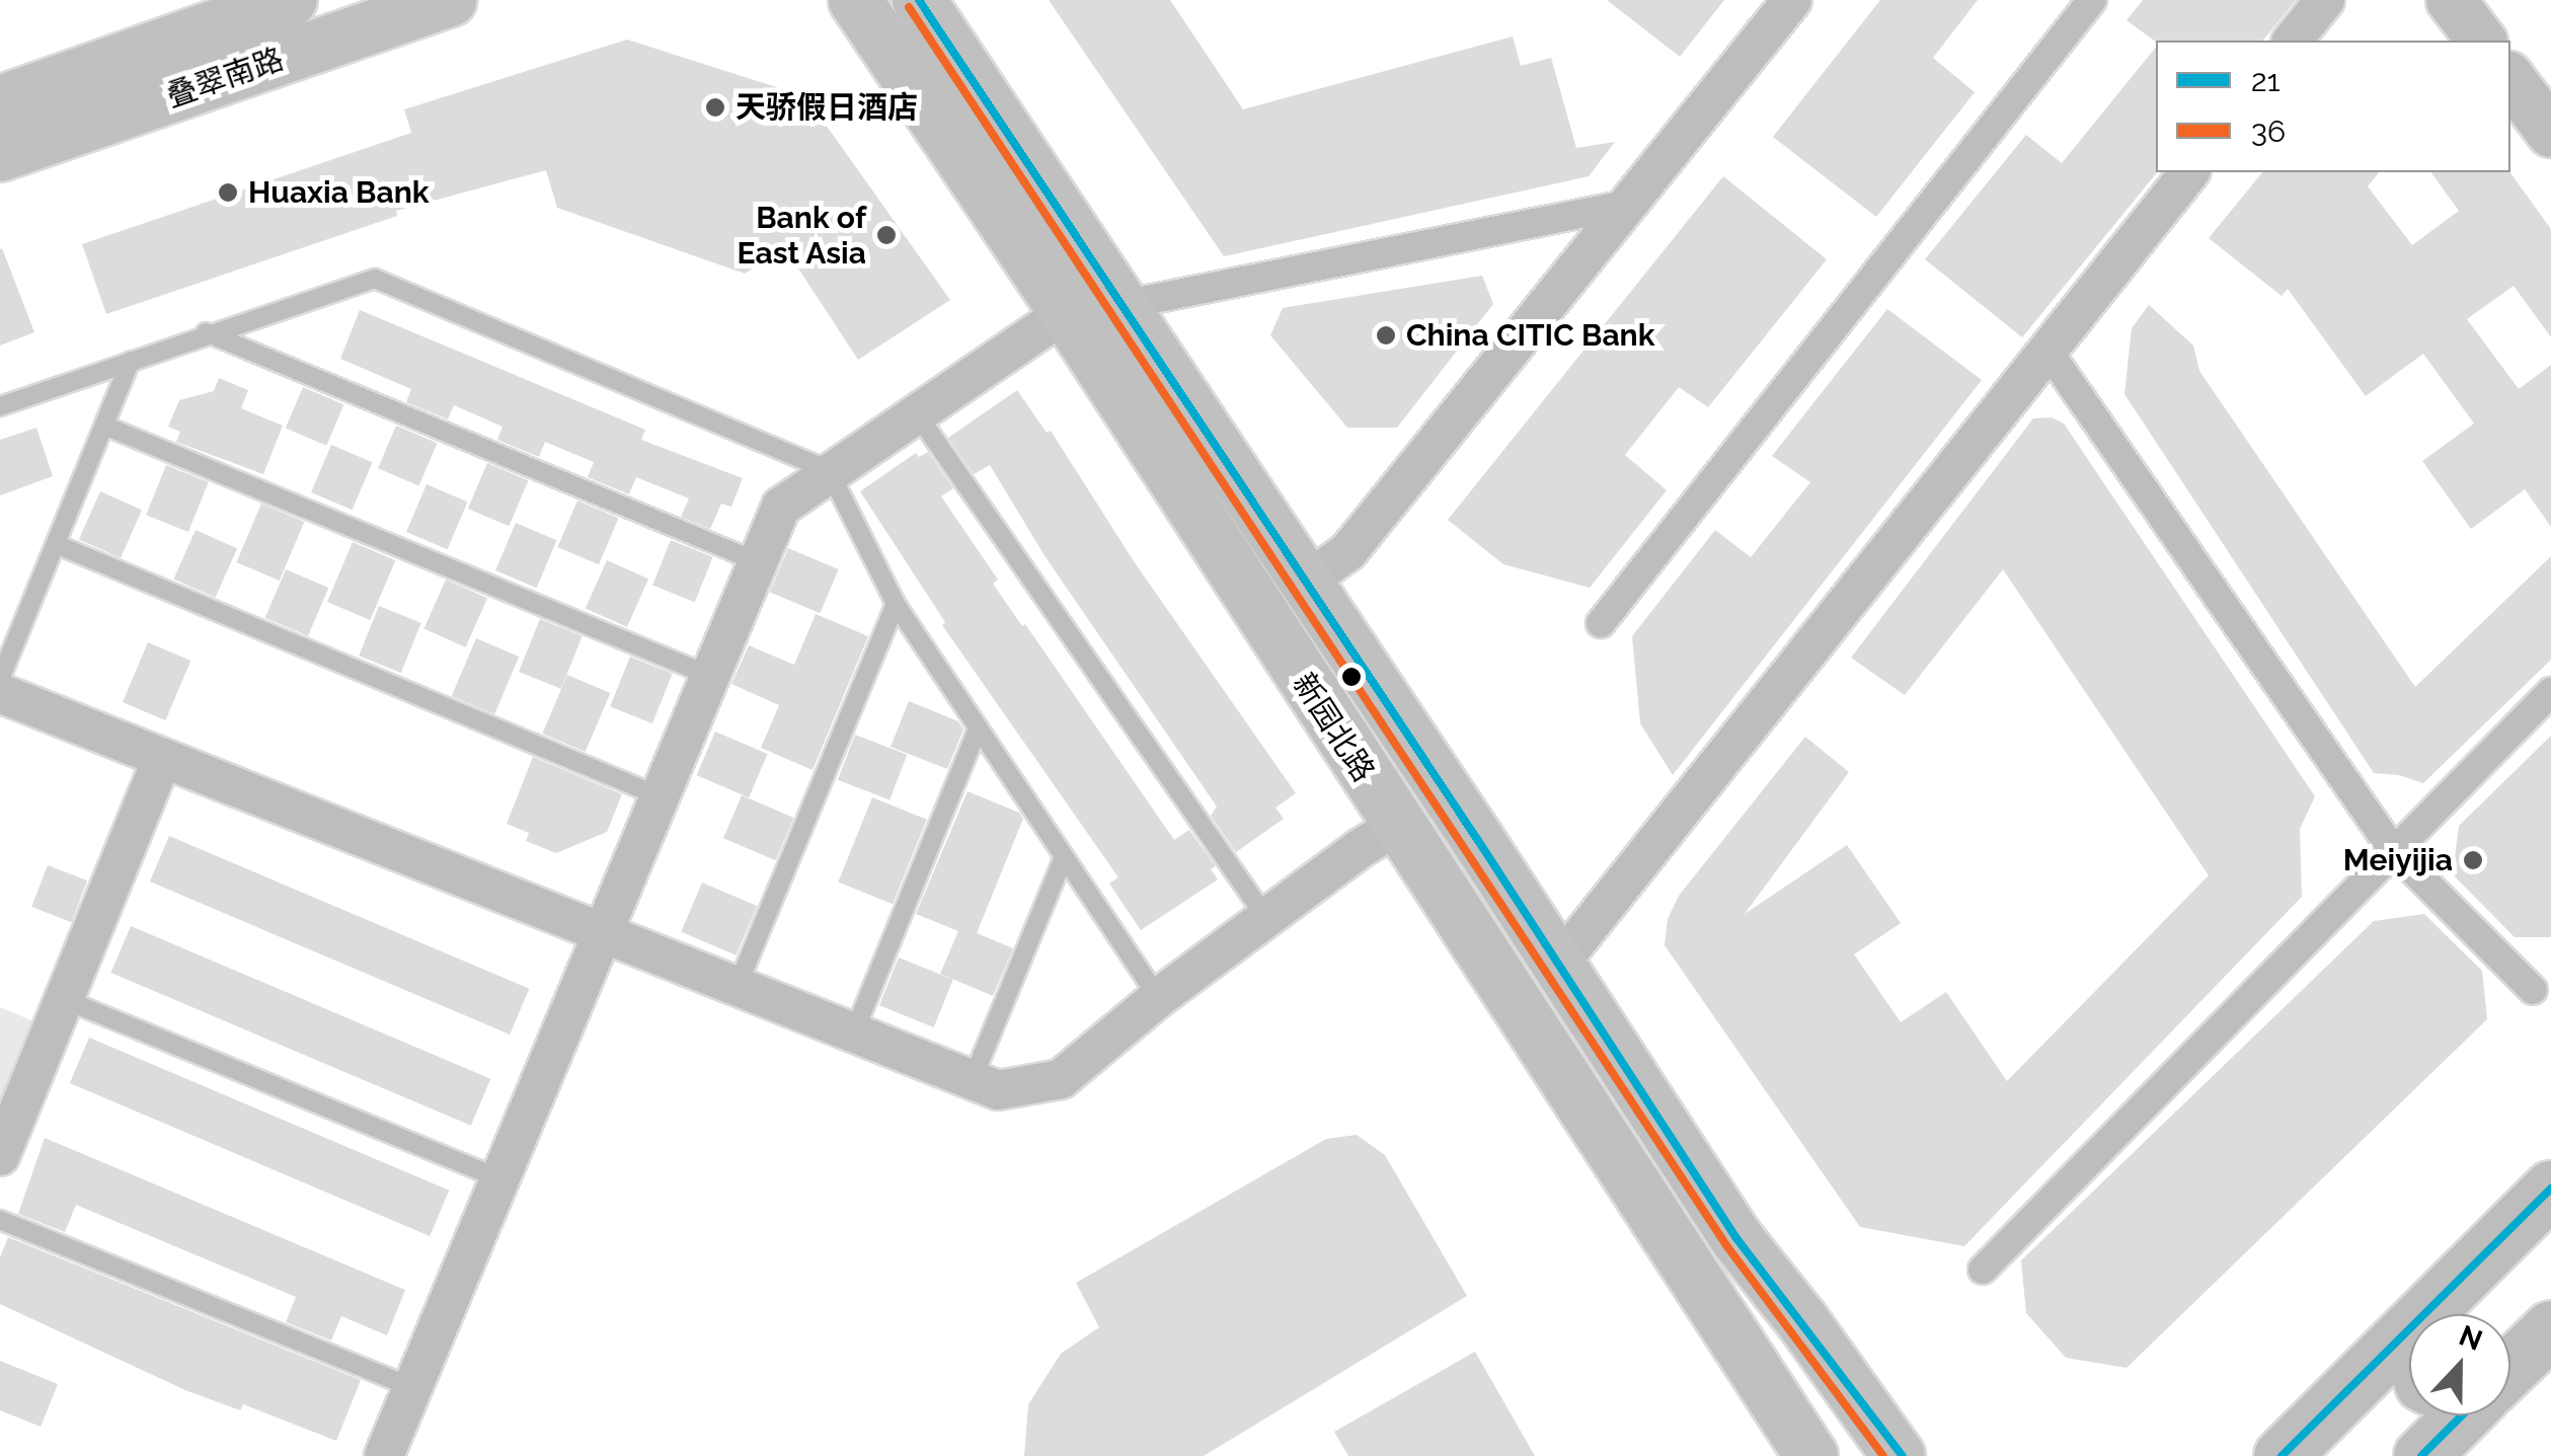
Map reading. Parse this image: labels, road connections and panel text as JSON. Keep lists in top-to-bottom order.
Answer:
{
  "streets": {
    "main road": ["叠翠南路", "新园北路"]
  },
  "places": [
    "天骄假日酒店",
    "Huaxia Bank",
    "Bank of East Asia",
    "China CITIC Bank",
    "Meiyijia"
  ],
  "lines": ["transit line 21", "transit line 36"],
  "legend": ["21", "36"],
  "north": "top"
}
